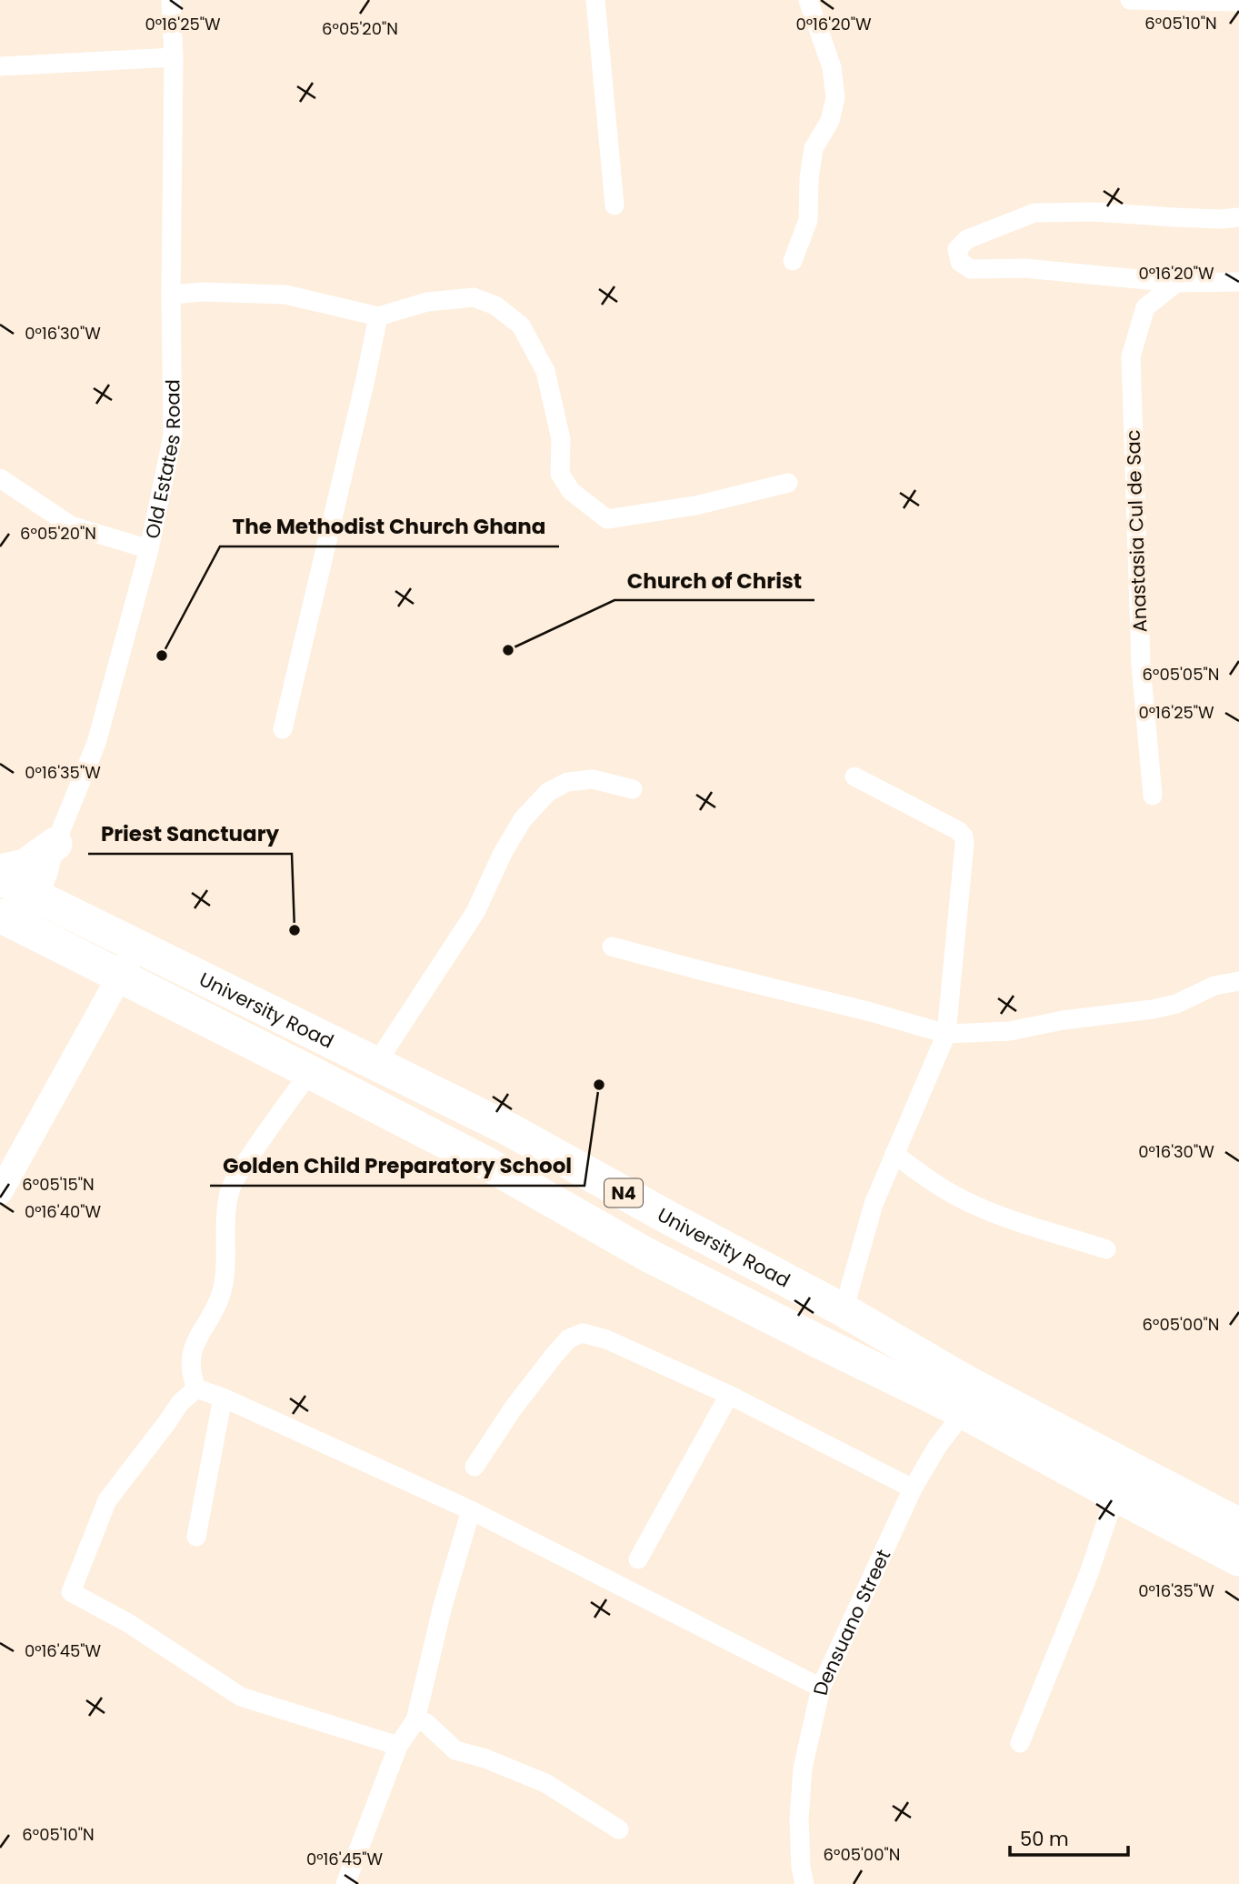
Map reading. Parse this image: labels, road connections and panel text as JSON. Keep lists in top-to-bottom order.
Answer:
{
  "streets": {
    "highway": ["University Road", "N4"],
    "street": ["Old Estates Road", "Anastasia Cul de Sac", "Densuano Street"]
  },
  "crossings": [
    ["Old Estates Road", "University Road"],
    ["University Road", "Densuano Street"]
  ],
  "places": [
    "Church of Christ",
    "The Methodist Church Ghana",
    "Priest Sanctuary",
    "Golden Child Preparatory School"
  ],
  "scale_bar": "50 m",
  "coordinates": [
    "6°05'10\"N",
    "0°16'25\"W",
    "0°16'20\"W",
    "6°05'20\"N",
    "0°16'30\"W",
    "6°05'05\"N",
    "0°16'35\"W",
    "6°05'15\"N",
    "0°16'40\"W",
    "6°05'00\"N",
    "0°16'45\"W"
  ]
}
